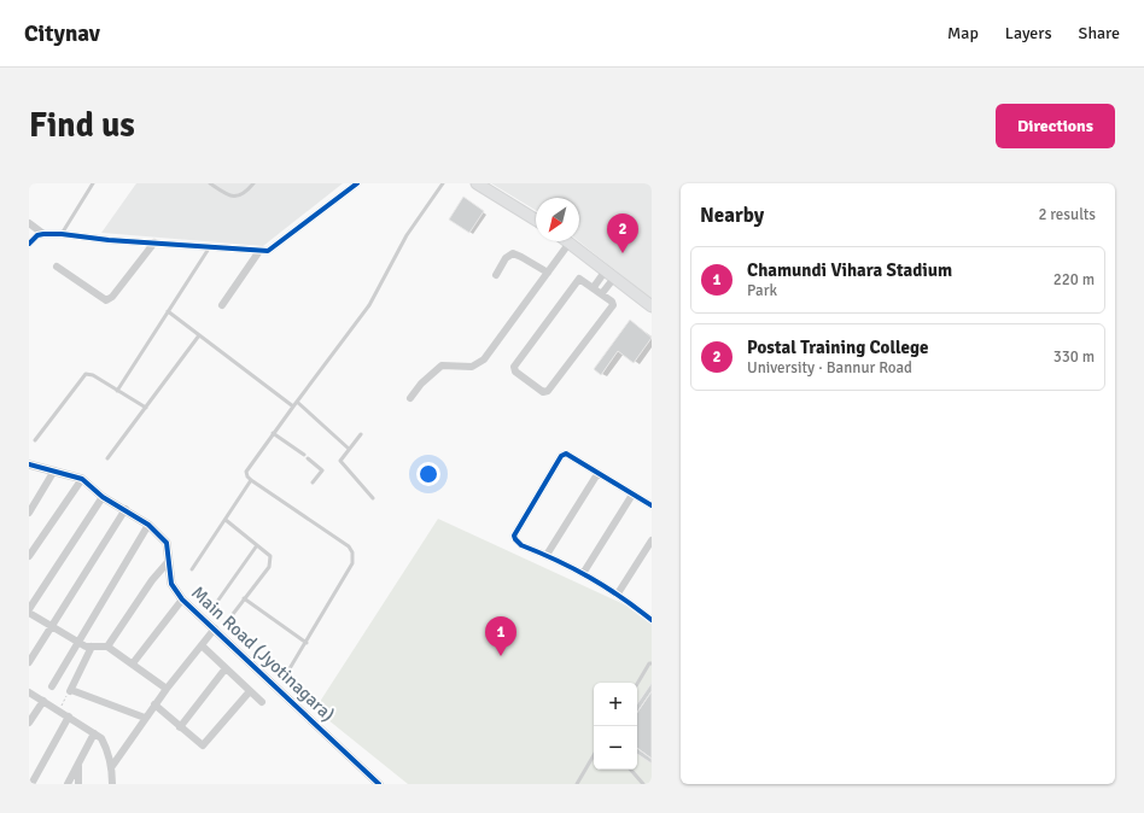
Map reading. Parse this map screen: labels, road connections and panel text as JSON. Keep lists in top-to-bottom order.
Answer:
{
  "streets": {
    "street": ["Main Road (Jyotinagara)"]
  },
  "north": "bottom left",
  "page": {
    "header": "Citynav",
    "nav": ["Map", "Layers", "Share"],
    "buttons": "Directions",
    "title": "Find us",
    "heading": ["Nearby", "2 results"],
    "pins": ["2", "1"],
    "list": [
      {
        "mark": "1",
        "name": "Chamundi Vihara Stadium",
        "note": "Park",
        "value": "220 m"
      },
      {
        "mark": "2",
        "name": "Postal Training College",
        "note": "University · Bannur Road",
        "value": "330 m"
      }
    ],
    "map_buttons": ["+", "−"]
  }
}
